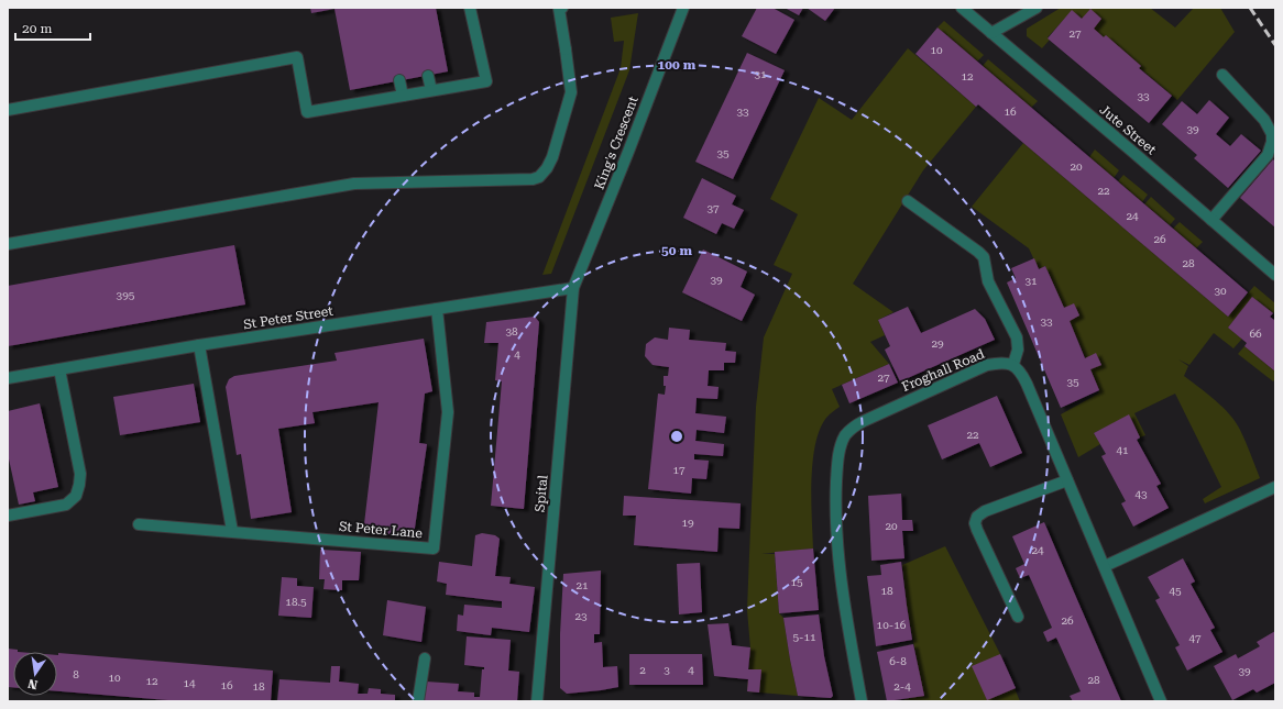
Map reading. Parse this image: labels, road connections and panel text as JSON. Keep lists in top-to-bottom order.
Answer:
{
  "streets": {
    "street": [
      "Jute Street",
      "King's Crescent",
      "St Peter Street",
      "Froghall Road",
      "Spital",
      "St Peter Lane"
    ]
  },
  "crossings": [
    ["King's Crescent", "St Peter Street"],
    ["King's Crescent", "Spital"],
    ["St Peter Street", "Spital"],
    ["St Peter Street", "St Peter Lane"]
  ],
  "house_numbers": [
    "27",
    "10",
    "31",
    "12",
    "33",
    "33",
    "16",
    "39",
    "35",
    "20",
    "22",
    "37",
    "24",
    "26",
    "28",
    "39",
    "31",
    "30",
    "395",
    "33",
    "38",
    "66",
    "29",
    "4",
    "27",
    "35",
    "22",
    "41",
    "17",
    "43",
    "19",
    "20",
    "24",
    "15",
    "21",
    "18",
    "45",
    "18.5",
    "23",
    "26",
    "10-16",
    "5-11",
    "47",
    "6-8",
    "2",
    "3",
    "4",
    "39",
    "8",
    "10",
    "28",
    "12",
    "14",
    "16",
    "18",
    "2-4"
  ],
  "scale_bar": "20 m",
  "north": "bottom",
  "rings": ["100 m", "50 m"]
}
